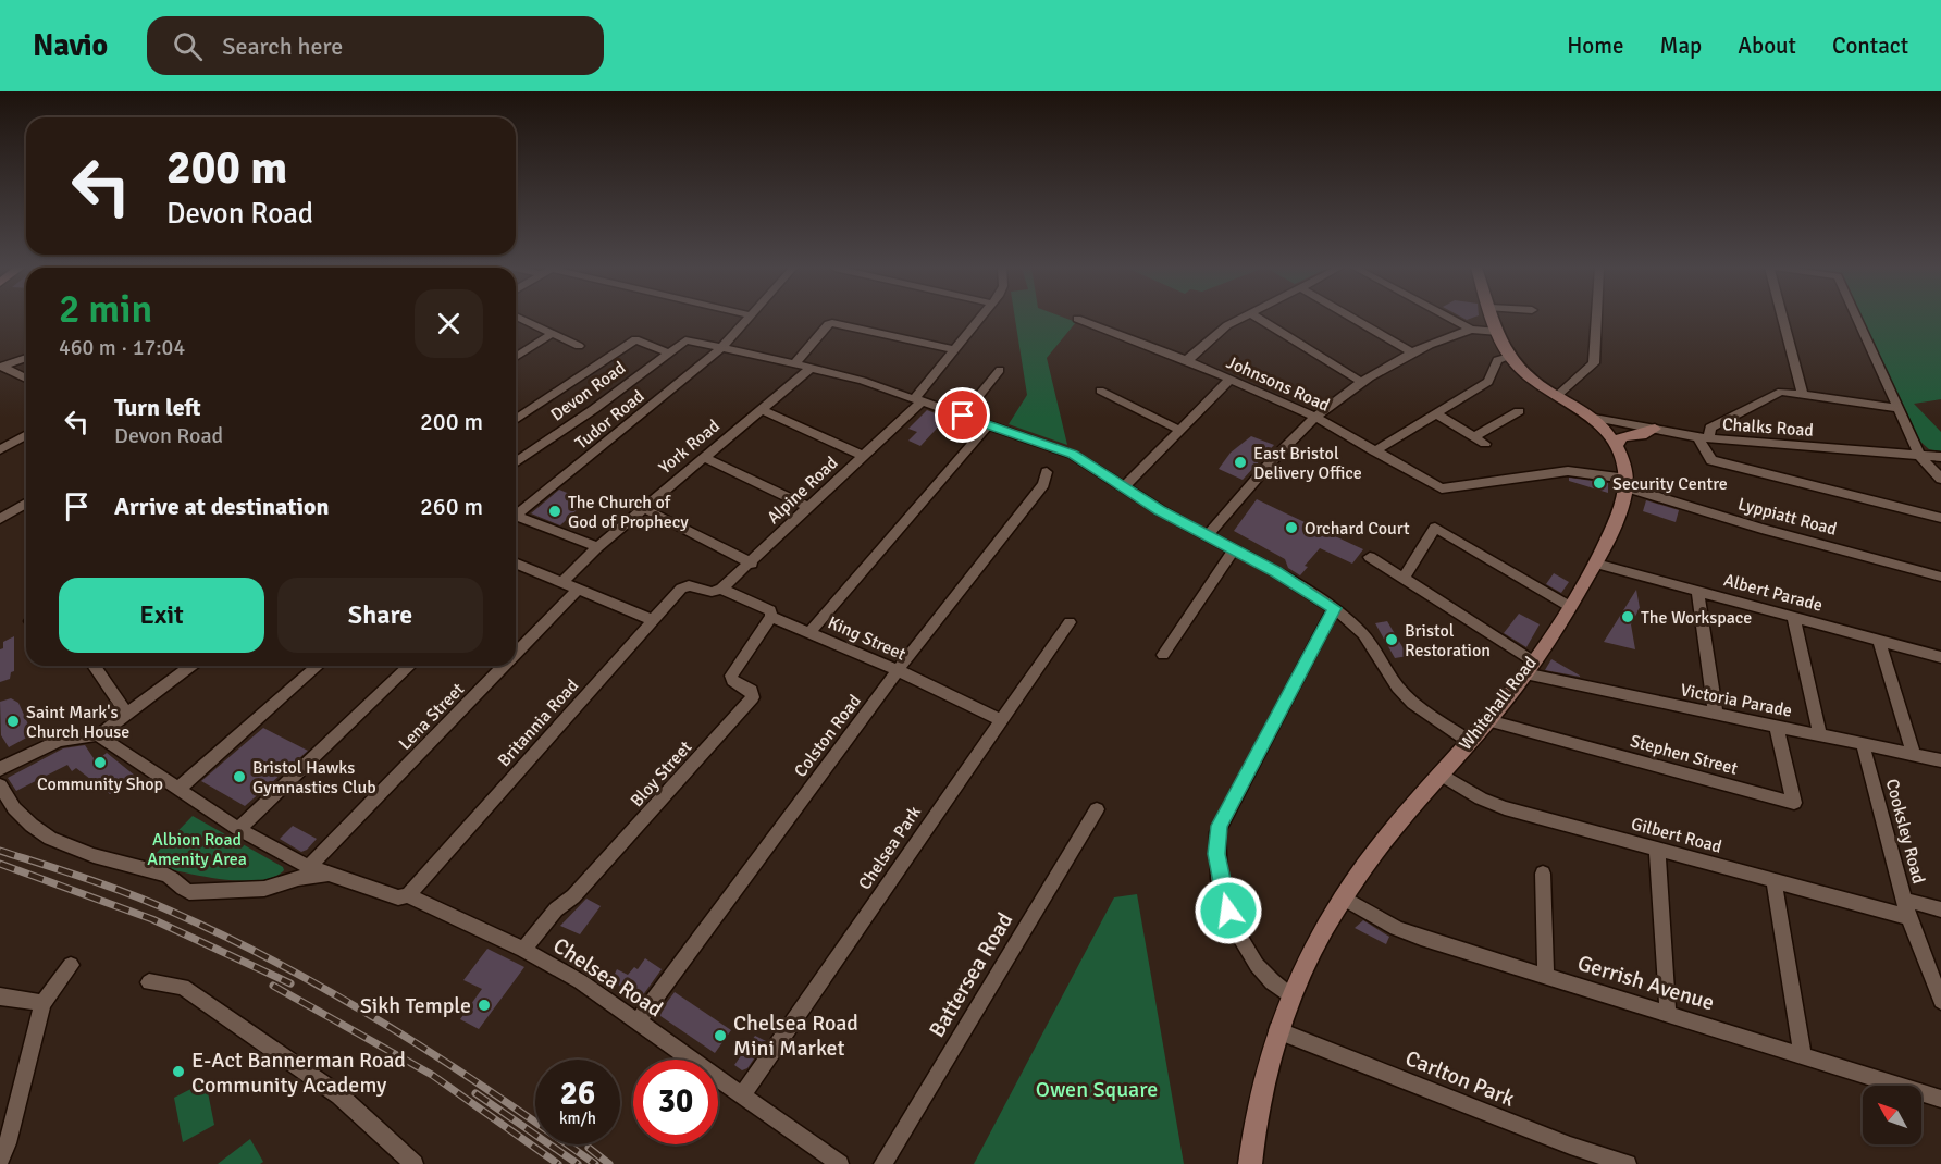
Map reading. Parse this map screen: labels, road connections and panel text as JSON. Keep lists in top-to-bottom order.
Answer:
{
  "streets": {
    "main road": ["Whitehall Road"],
    "street": [
      "Johnsons Road",
      "Devon Road",
      "Tudor Road",
      "Chalks Road",
      "York Road",
      "Alpine Road",
      "Lyppiatt Road",
      "Albert Parade",
      "King Street",
      "Victoria Parade",
      "Lena Street",
      "Britannia Road",
      "Colston Road",
      "Stephen Street",
      "Bloy Street",
      "Cooksley Road",
      "Gilbert Road",
      "Chelsea Park",
      "Battersea Road",
      "Chelsea Road",
      "Gerrish Avenue",
      "Carlton Park"
    ]
  },
  "crossings": [
    ["Johnsons Road", "Lyppiatt Road"],
    ["Devon Road", "Tudor Road"],
    ["Devon Road", "York Road"],
    ["Devon Road", "Alpine Road"],
    ["Devon Road", "Whitehall Road"],
    ["Alpine Road", "King Street"],
    ["Alpine Road", "Britannia Road"],
    ["Lyppiatt Road", "Whitehall Road"],
    ["Albert Parade", "Whitehall Road"],
    ["King Street", "Britannia Road"],
    ["King Street", "Colston Road"],
    ["King Street", "Bloy Street"],
    ["King Street", "Chelsea Park"],
    ["Victoria Parade", "Whitehall Road"],
    ["Victoria Parade", "Stephen Street"],
    ["Victoria Parade", "Cooksley Road"],
    ["Whitehall Road", "Stephen Street"],
    ["Whitehall Road", "Gilbert Road"],
    ["Whitehall Road", "Gerrish Avenue"],
    ["Whitehall Road", "Carlton Park"],
    ["Lena Street", "Chelsea Road"],
    ["Britannia Road", "Chelsea Road"],
    ["Colston Road", "Chelsea Road"],
    ["Bloy Street", "Chelsea Road"],
    ["Cooksley Road", "Gilbert Road"],
    ["Chelsea Park", "Chelsea Road"]
  ],
  "parks": ["Albion Road Amenity Area", "Owen Square"],
  "places": [
    "East Bristol Delivery Office",
    "Security Centre",
    "The Church of God of Prophecy",
    "Orchard Court",
    "The Workspace",
    "Bristol Restoration",
    "Saint Mark's Church House",
    "Community Shop",
    "Bristol Hawks Gymnastics Club",
    "Sikh Temple",
    "Chelsea Road Mini Market",
    "E-Act Bannerman Road Community Academy"
  ],
  "north": "top left",
  "page": {
    "header": "Navio",
    "search": "Search here",
    "nav": [
      "Home",
      "Map",
      "About",
      "Contact"
    ],
    "turn": ["200 m", "Devon Road"],
    "heading": ["2 min", "460 m · 17:04"],
    "list": [
      {
        "name": "Turn left",
        "note": "Devon Road",
        "value": "200 m"
      },
      {
        "name": "Arrive at destination",
        "value": "260 m"
      }
    ],
    "buttons": ["Exit", "Share"],
    "speed": "26 km/h",
    "limit": "30"
  }
}
